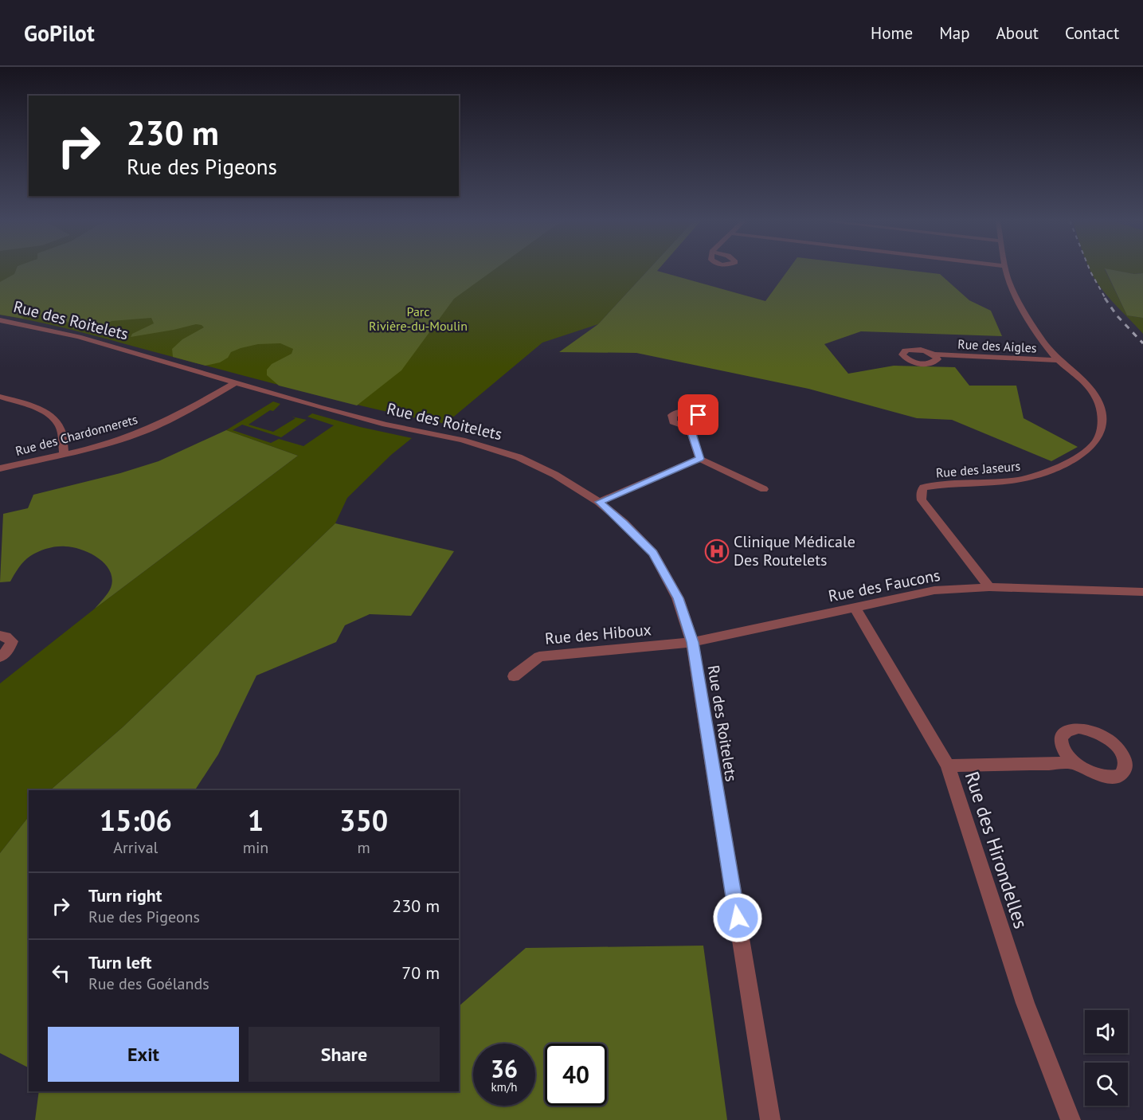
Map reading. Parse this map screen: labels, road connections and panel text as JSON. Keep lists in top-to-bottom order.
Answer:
{
  "streets": {
    "street": [
      "Rue des Roitelets",
      "Rue des Aigles",
      "Rue des Chardonnerets",
      "Rue des Jaseurs",
      "Rue des Faucons",
      "Rue des Hiboux",
      "Rue des Hirondelles"
    ]
  },
  "crossings": [
    ["Rue des Roitelets", "Rue des Chardonnerets"],
    ["Rue des Roitelets", "Rue des Faucons"],
    ["Rue des Roitelets", "Rue des Hiboux"],
    ["Rue des Aigles", "Rue des Jaseurs"],
    ["Rue des Jaseurs", "Rue des Faucons"],
    ["Rue des Faucons", "Rue des Hiboux"],
    ["Rue des Faucons", "Rue des Hirondelles"]
  ],
  "parks": ["Parc Rivière-du-Moulin"],
  "places": {
    "hospital": ["Clinique Médicale Des Routelets"]
  },
  "page": {
    "header": "GoPilot",
    "nav": [
      "Home",
      "Map",
      "About",
      "Contact"
    ],
    "turn": ["230 m", "Rue des Pigeons"],
    "eta": [
      "15:06",
      "Arrival",
      "1",
      "min",
      "350",
      "m"
    ],
    "list": [
      {
        "name": "Turn right",
        "note": "Rue des Pigeons",
        "value": "230 m"
      },
      {
        "name": "Turn left",
        "note": "Rue des Goélands",
        "value": "70 m"
      }
    ],
    "buttons": ["Exit", "Share"],
    "speed": "36 km/h",
    "limit": "40"
  }
}
